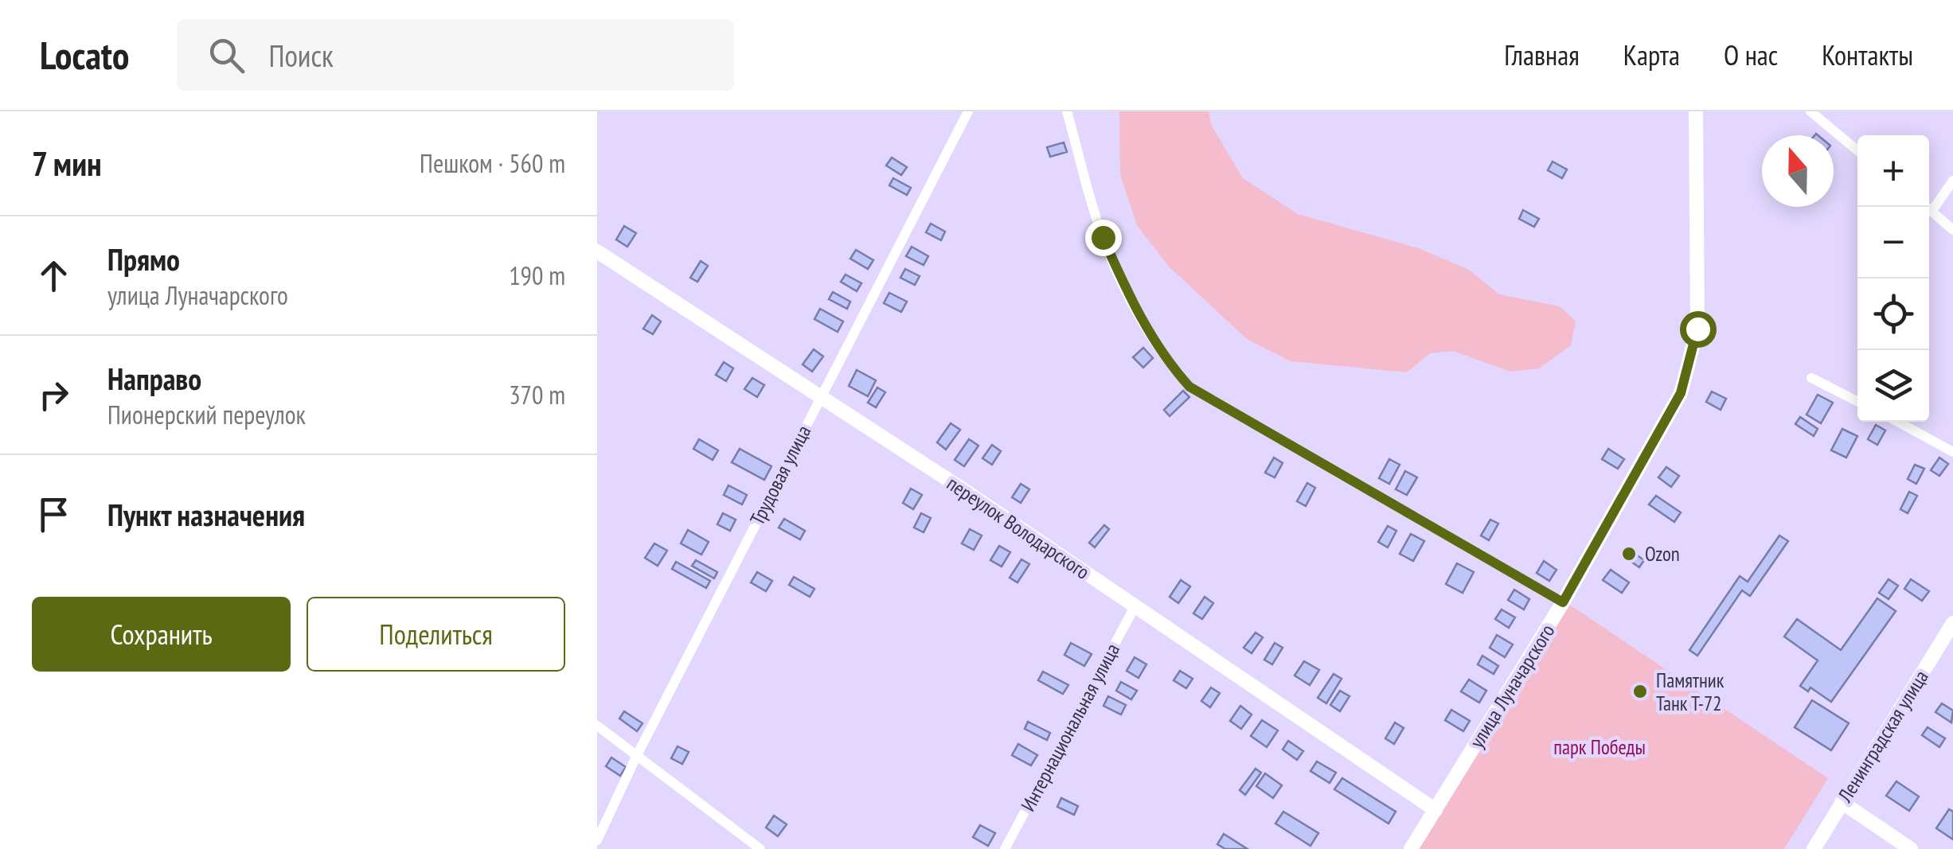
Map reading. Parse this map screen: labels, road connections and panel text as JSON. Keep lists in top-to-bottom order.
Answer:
{
  "streets": {
    "street": [
      "Трудовая улица",
      "переулок Володарского",
      "улица Луначарского",
      "Интернациональная улица",
      "Ленинградская улица"
    ]
  },
  "crossings": [
    ["Трудовая улица", "переулок Володарского"],
    ["переулок Володарского", "улица Луначарского"],
    ["переулок Володарского", "Интернациональная улица"]
  ],
  "parks": ["парк Победы"],
  "places": ["Ozon", "Памятник Танк Т-72"],
  "north": "top",
  "page": {
    "header": "Locato",
    "search": "Поиск",
    "nav": [
      "Главная",
      "Карта",
      "О нас",
      "Контакты"
    ],
    "heading": ["7 мин", "Пешком · 560 m"],
    "map_buttons": ["+", "−"],
    "list": [
      ["Прямо", "улица Луначарского", "190 m"],
      ["Направо", "Пионерский переулок", "370 m"],
      "Пункт назначения"
    ],
    "buttons": ["Сохранить", "Поделиться"]
  }
}
